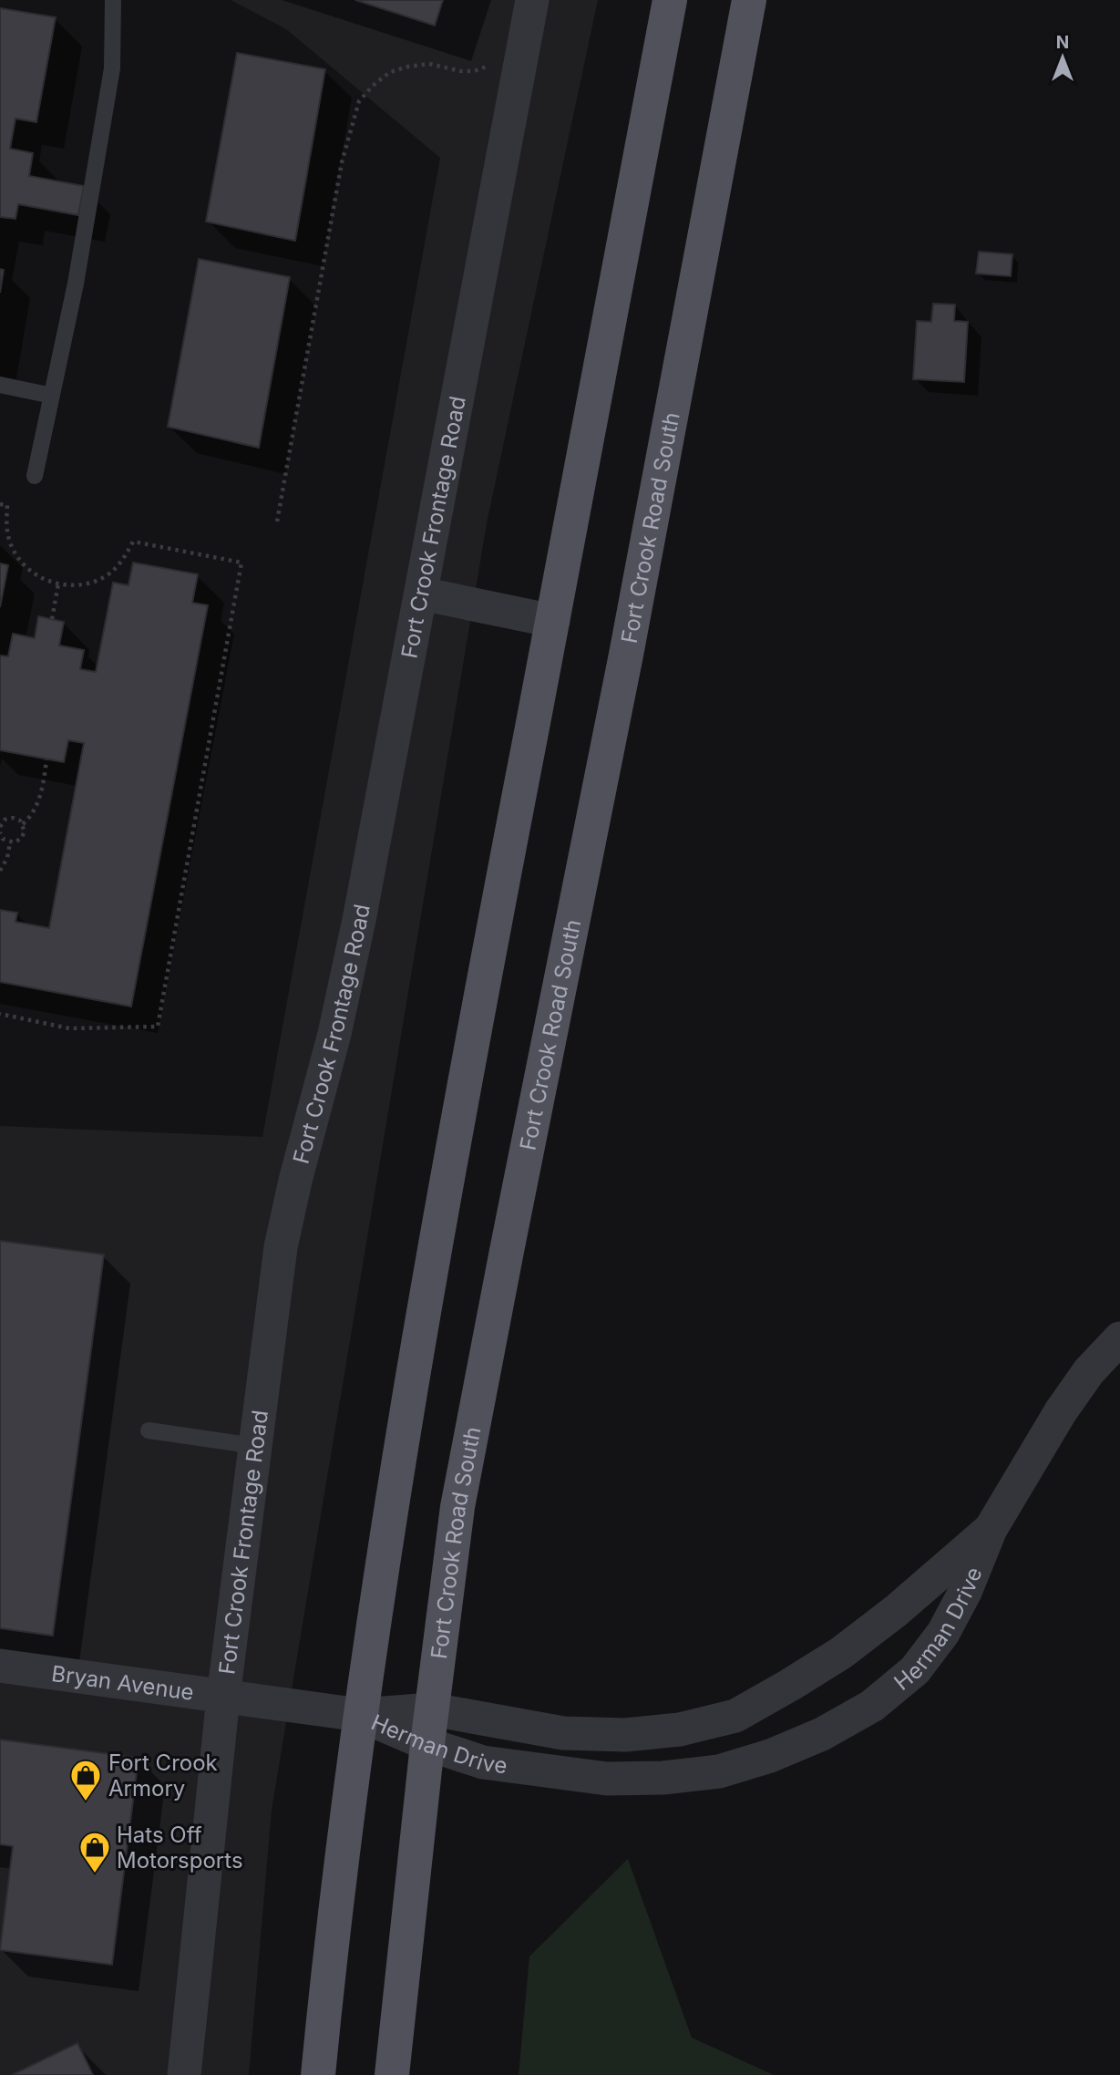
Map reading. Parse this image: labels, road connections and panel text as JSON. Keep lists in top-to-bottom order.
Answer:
{
  "streets": {
    "main road": ["Fort Crook Road South"],
    "street": ["Fort Crook Frontage Road", "Herman Drive", "Bryan Avenue"]
  },
  "crossings": [
    ["Fort Crook Frontage Road", "Bryan Avenue"],
    ["Fort Crook Road South", "Herman Drive"],
    ["Herman Drive", "Bryan Avenue"]
  ],
  "places": {
    "shop": ["Fort Crook Armory", "Hats Off Motorsports"]
  },
  "north": "top"
}
